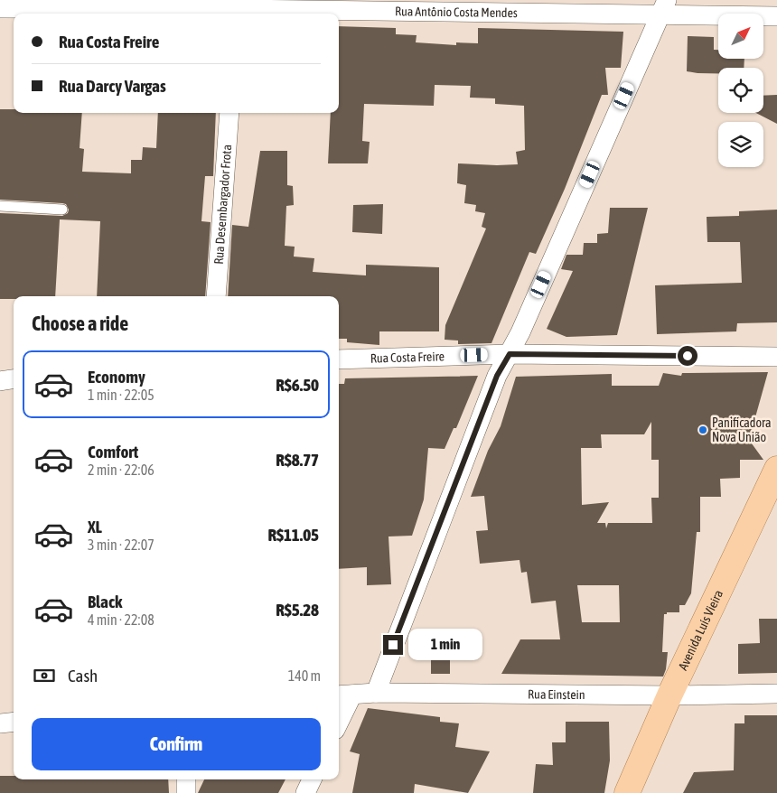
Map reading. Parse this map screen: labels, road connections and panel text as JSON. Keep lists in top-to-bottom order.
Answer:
{
  "streets": {
    "main road": ["Avenida Luís Vieira"],
    "street": [
      "Rua Antônio Costa Mendes",
      "Rua Desembargador Frota",
      "Rua Costa Freire",
      "Rua Einstein"
    ]
  },
  "crossings": [
    ["Avenida Luís Vieira", "Rua Einstein"]
  ],
  "places": ["Panificadora Nova União"],
  "north": "top right",
  "page": {
    "banner": ["Rua Costa Freire", "Rua Darcy Vargas"],
    "heading": "Choose a ride",
    "list": [
      {
        "name": "Economy",
        "note": "1 min · 22:05",
        "value": "R$6.50"
      },
      {
        "name": "Comfort",
        "note": "2 min · 22:06",
        "value": "R$8.77"
      },
      {
        "name": "XL",
        "note": "3 min · 22:07",
        "value": "R$11.05"
      },
      {
        "name": "Black",
        "note": "4 min · 22:08",
        "value": "R$5.28"
      }
    ],
    "bubble": "1 min",
    "pay": ["Cash", "140 m"],
    "buttons": "Confirm"
  }
}
